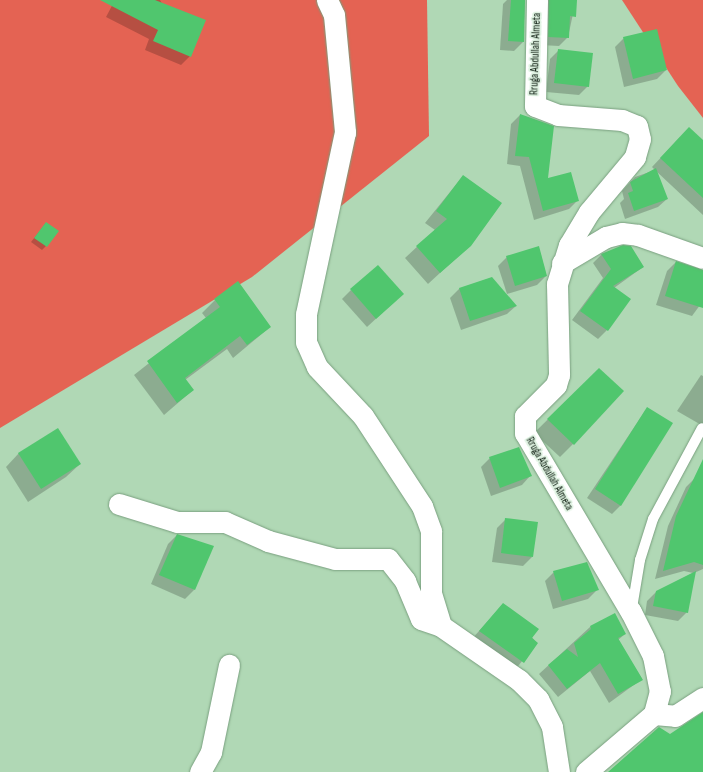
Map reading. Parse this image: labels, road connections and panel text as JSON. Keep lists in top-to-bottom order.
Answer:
{
  "streets": {
    "street": ["Rruga Abdullah Almeta"]
  }
}
